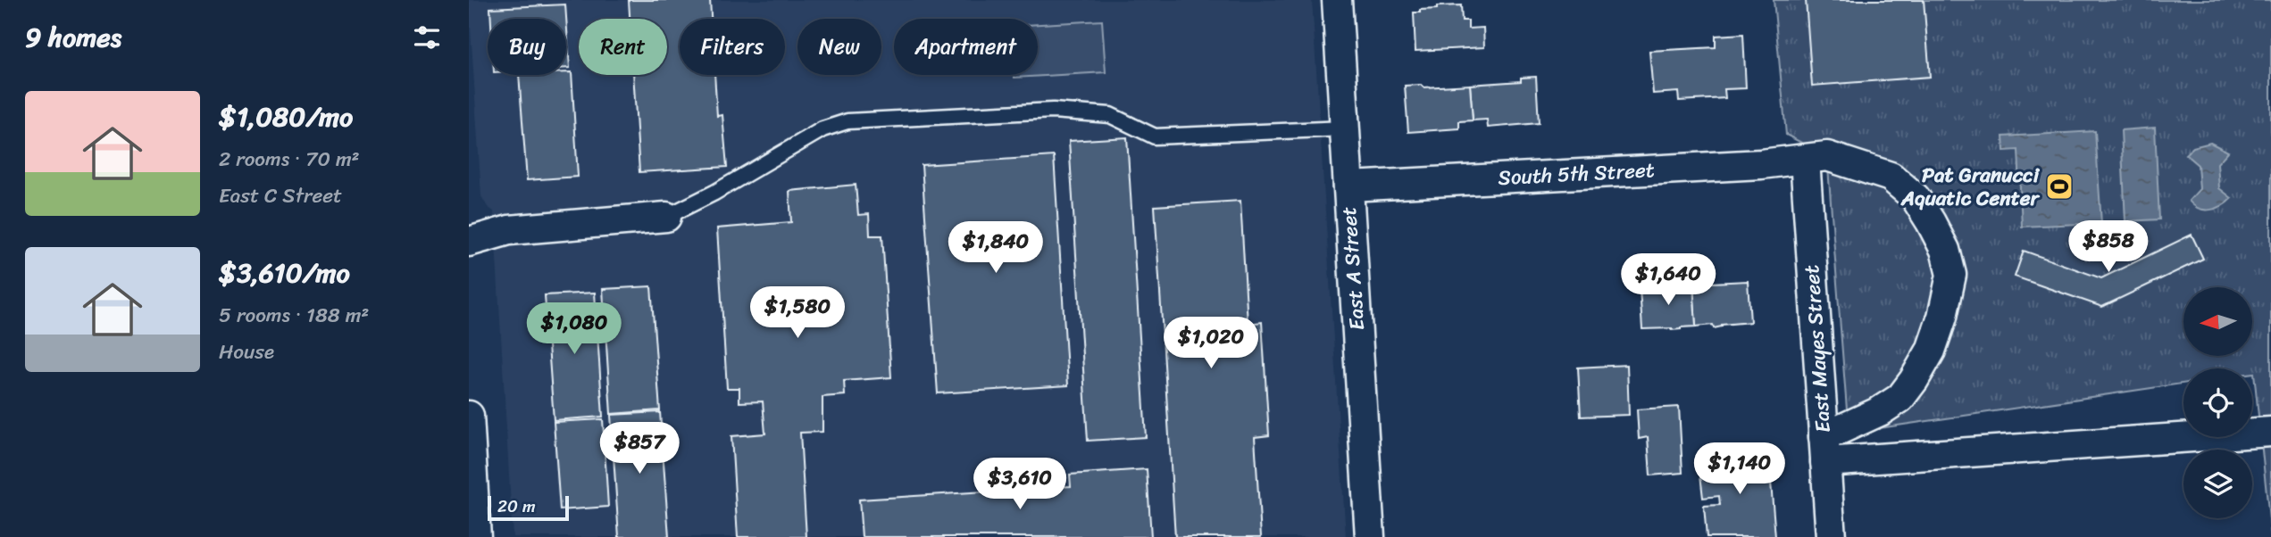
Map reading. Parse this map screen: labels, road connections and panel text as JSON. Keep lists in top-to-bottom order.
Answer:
{
  "streets": {
    "street": ["South 5th Street", "East A Street", "East Mayes Street"]
  },
  "crossings": [
    ["South 5th Street", "East A Street"],
    ["South 5th Street", "East Mayes Street"]
  ],
  "places": {
    "sports": ["Pat Granucci Aquatic Center"]
  },
  "scale_bar": "20 m",
  "north": "left",
  "page": {
    "heading": "9 homes",
    "chip": [
      "Buy",
      "Rent",
      "Filters",
      "New",
      "Apartment"
    ],
    "list": [
      {
        "name": "$1,080/mo",
        "note": "2 rooms · 70 m² · East C Street"
      },
      {
        "name": "$3,610/mo",
        "note": "5 rooms · 188 m² · House"
      }
    ],
    "price": [
      "$858",
      "$1,840",
      "$1,640",
      "$1,580",
      "$1,080",
      "$1,020",
      "$857",
      "$1,140",
      "$3,610"
    ],
    "scale": "20 m"
  }
}
